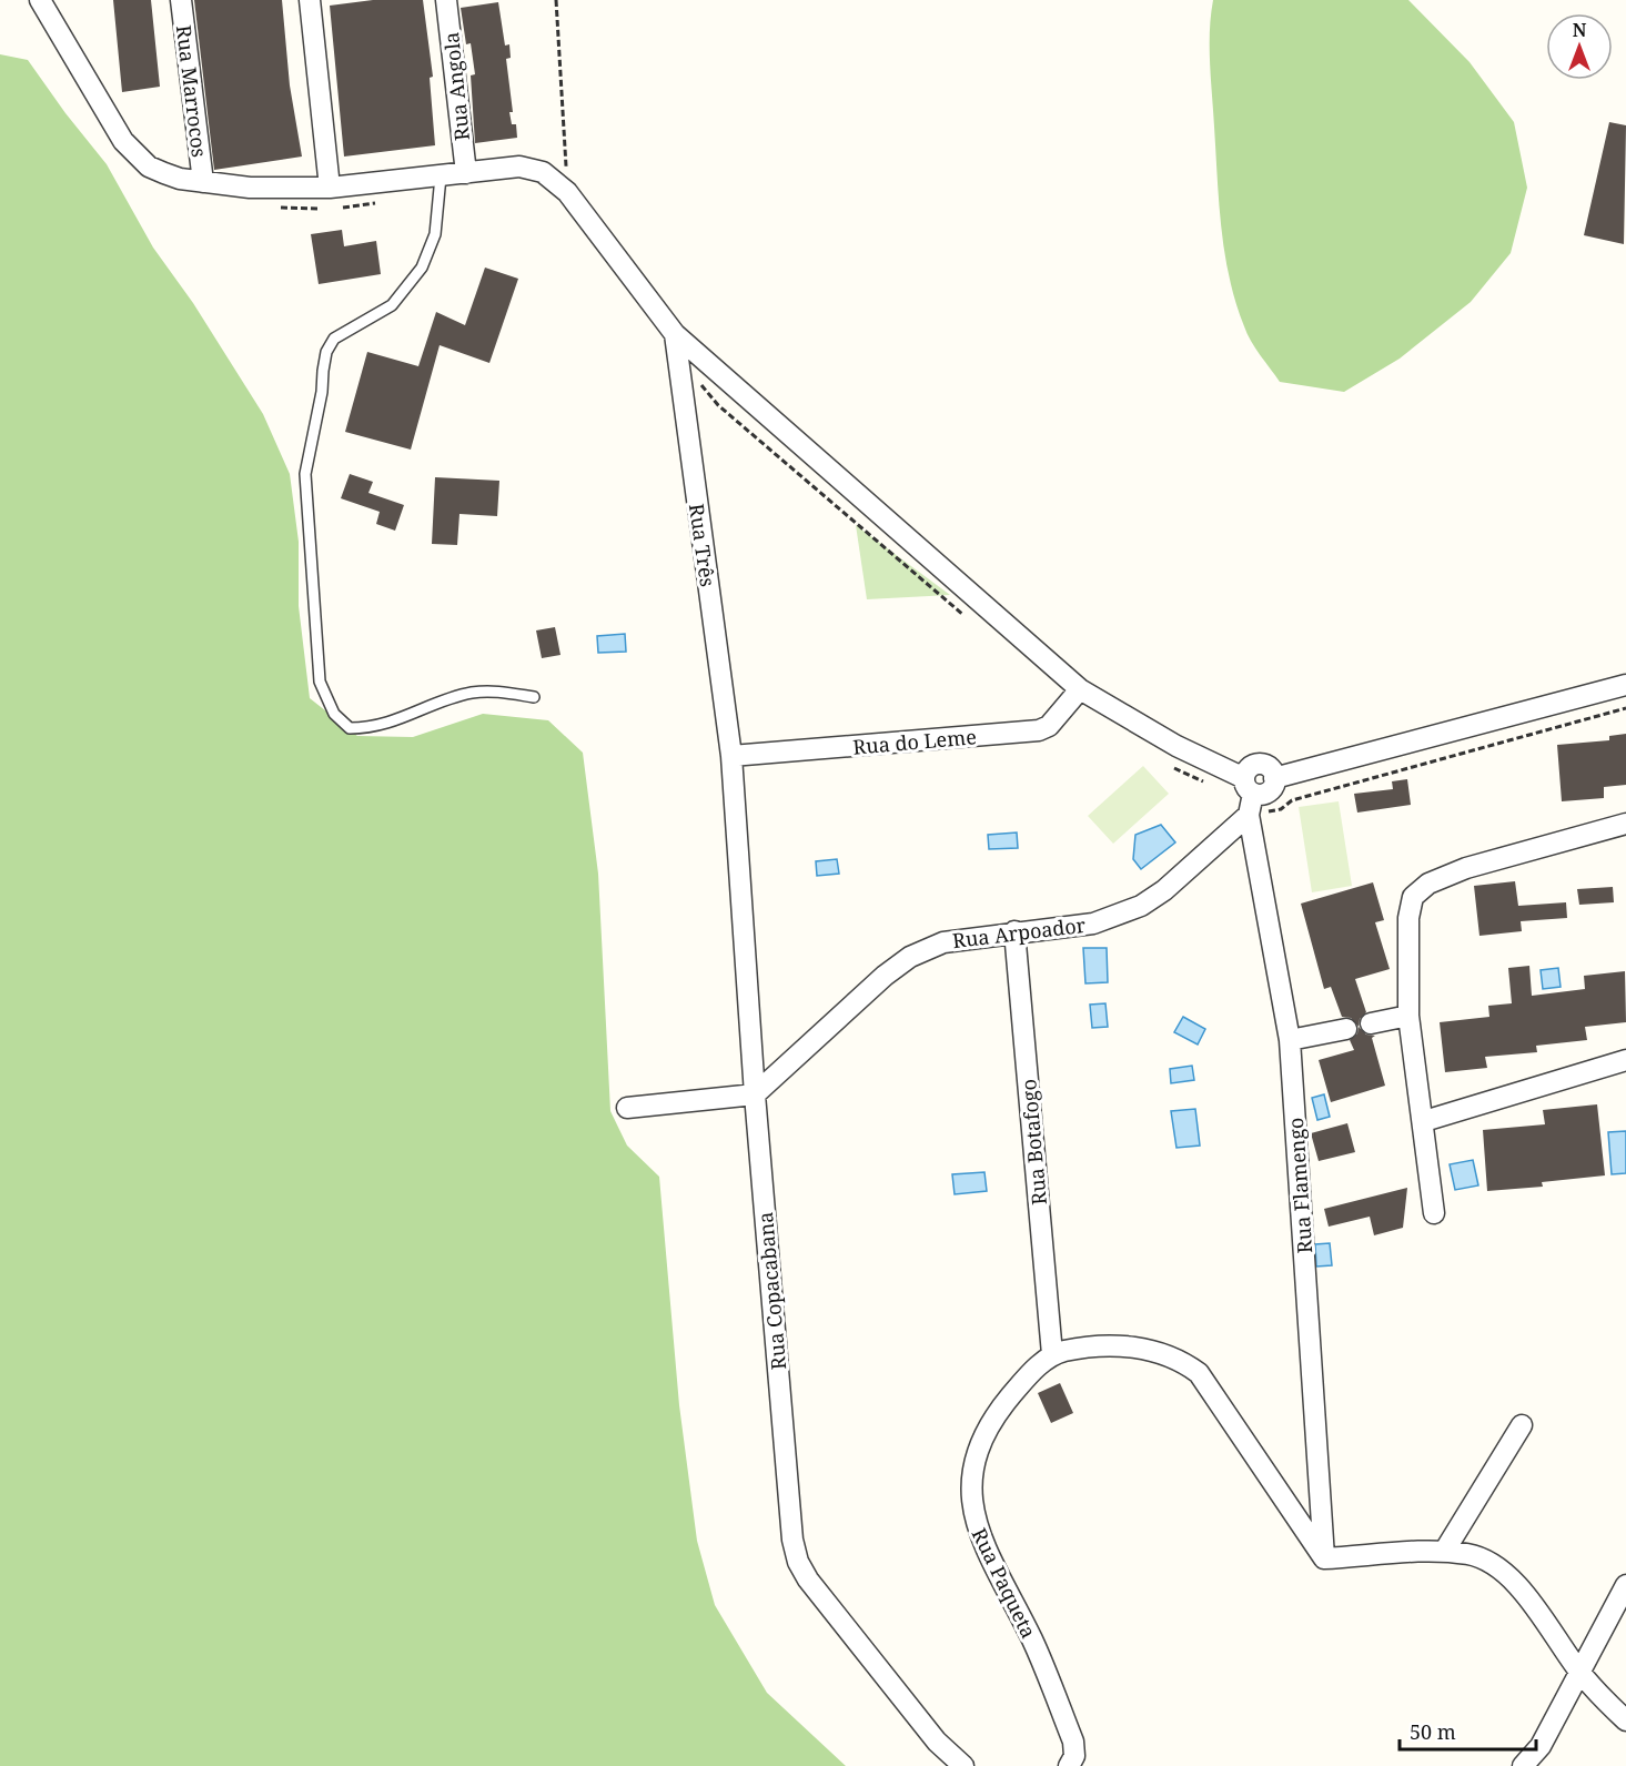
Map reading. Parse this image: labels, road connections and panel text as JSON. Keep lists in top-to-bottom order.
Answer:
{
  "streets": {
    "street": [
      "Rua Angola",
      "Rua Marrocos",
      "Rua Três",
      "Rua do Leme",
      "Rua Arpoador",
      "Rua Botafogo",
      "Rua Flamengo",
      "Rua Copacabana",
      "Rua Paqueta"
    ]
  },
  "crossings": [
    ["Rua Três", "Rua do Leme"],
    ["Rua Três", "Rua Copacabana"],
    ["Rua do Leme", "Rua Copacabana"],
    ["Rua Arpoador", "Rua Botafogo"],
    ["Rua Arpoador", "Rua Flamengo"],
    ["Rua Arpoador", "Rua Copacabana"],
    ["Rua Botafogo", "Rua Paqueta"]
  ],
  "scale_bar": "50 m",
  "north": "top"
}
